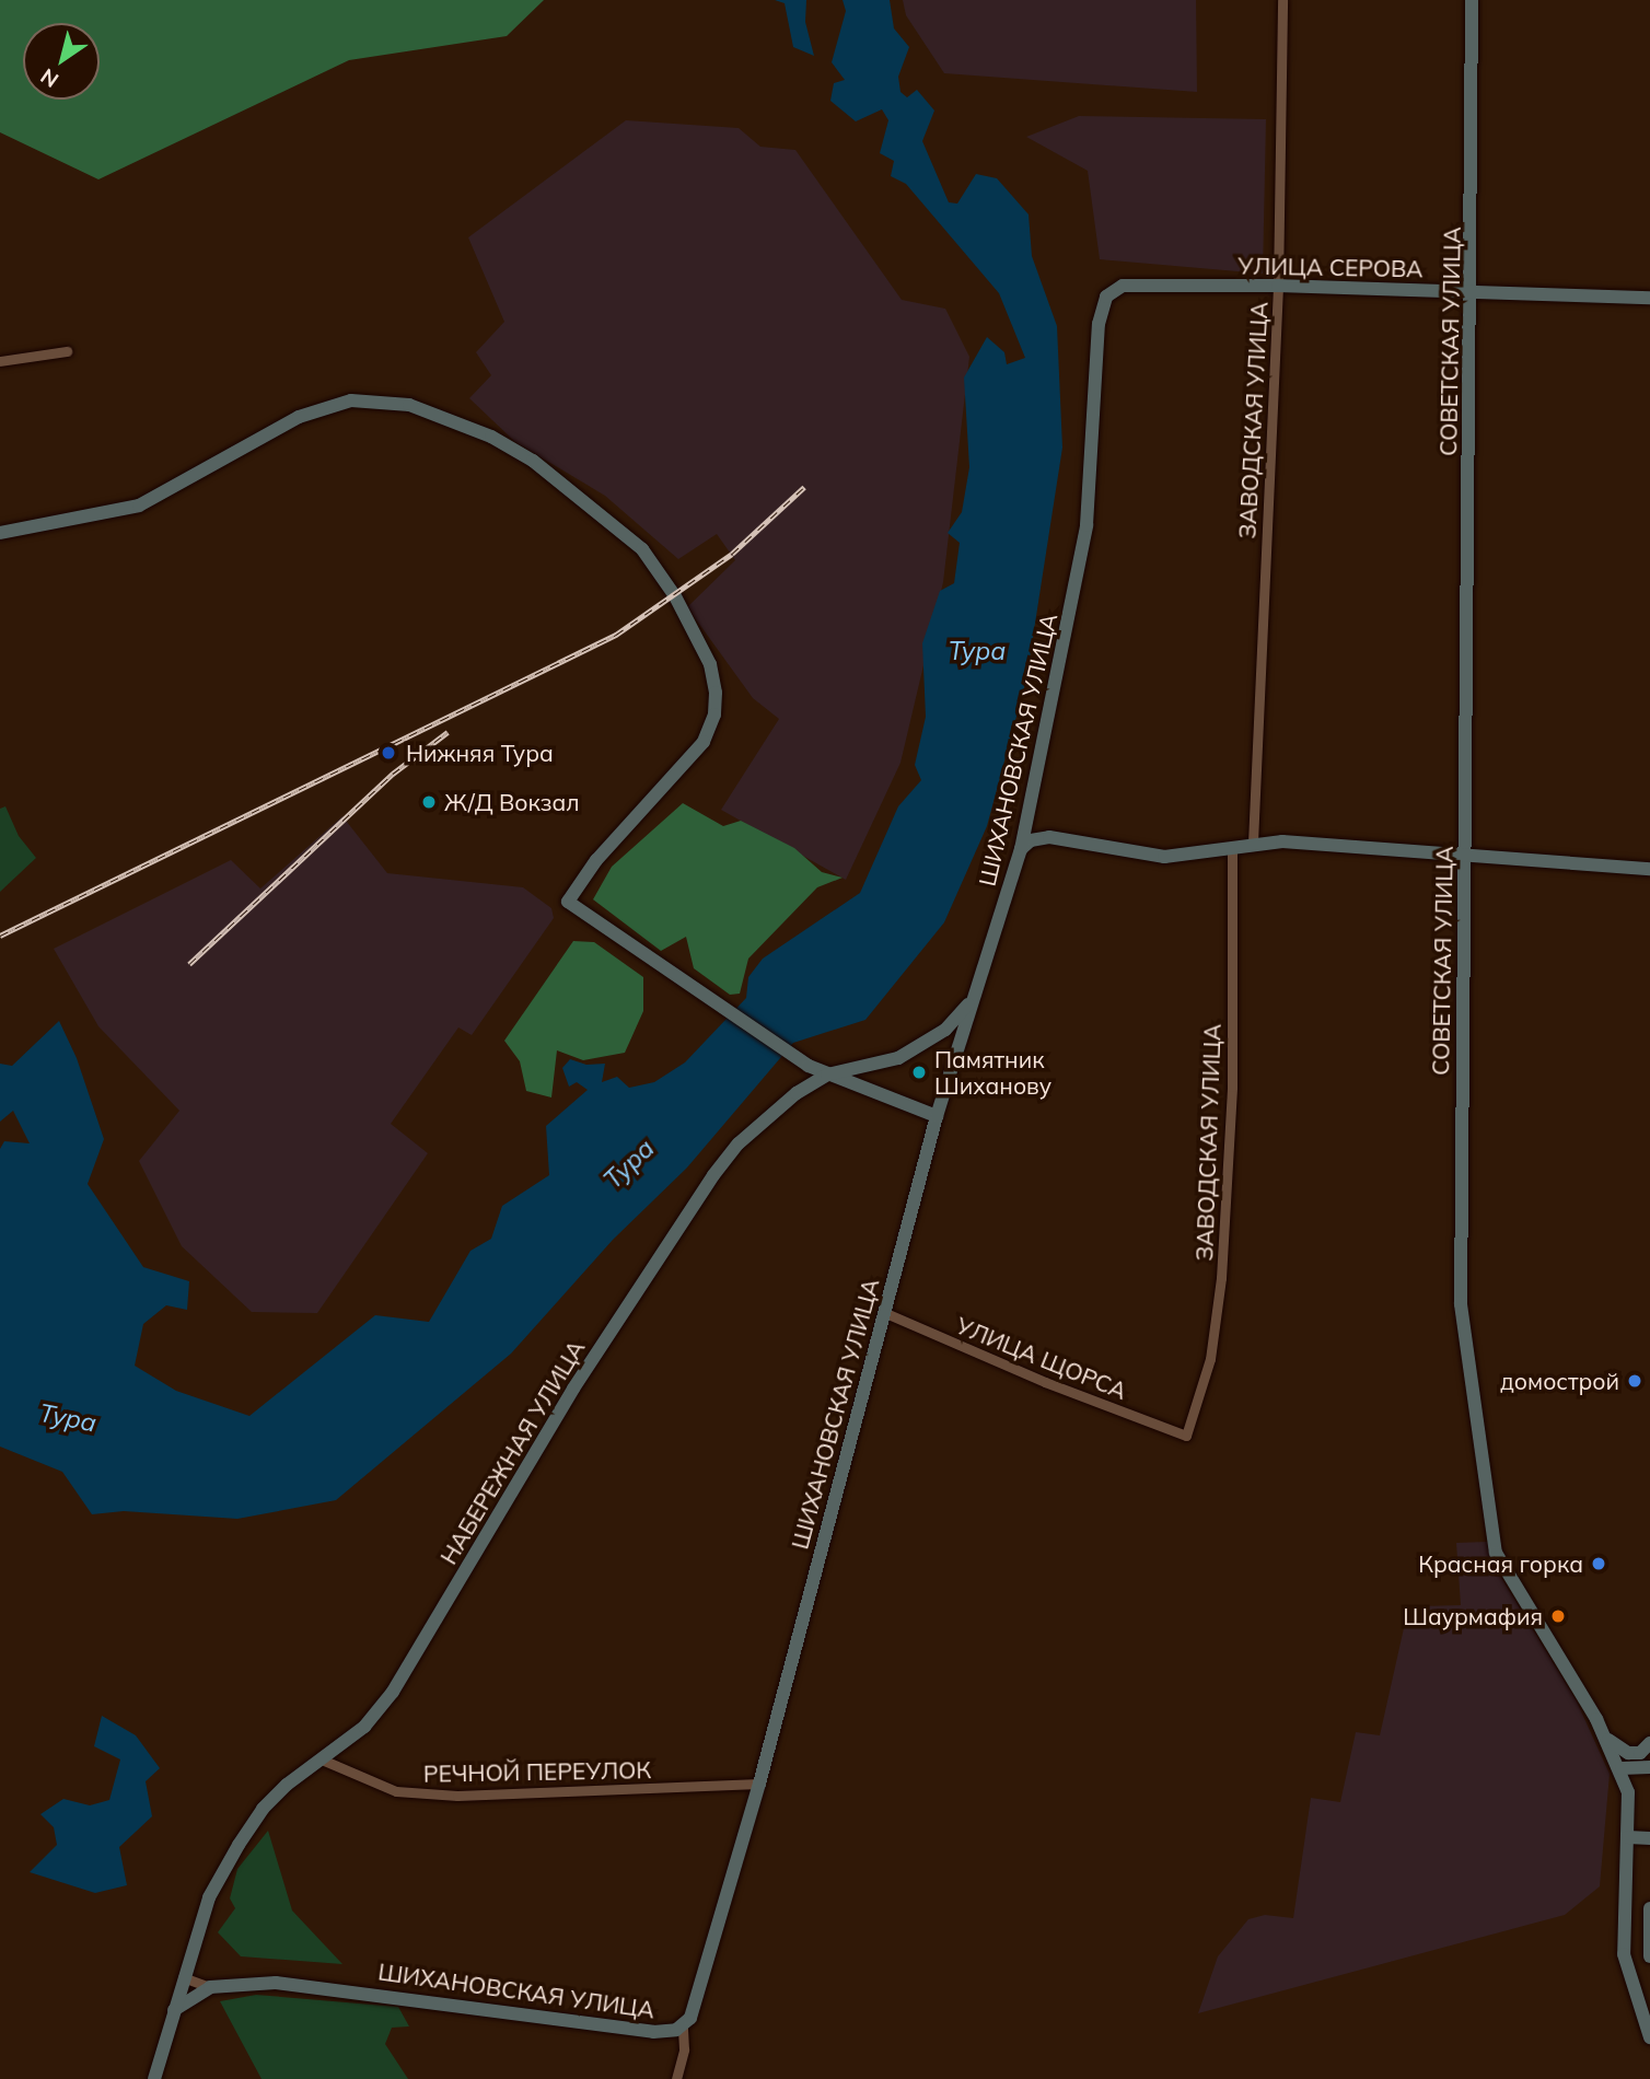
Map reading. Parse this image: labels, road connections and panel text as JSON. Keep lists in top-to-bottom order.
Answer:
{
  "streets": {
    "main road": [
      "УЛИЦА СЕРОВА",
      "СОВЕТСКАЯ УЛИЦА",
      "ШИХАНОВСКАЯ УЛИЦА",
      "НАБЕРЕЖНАЯ УЛИЦА"
    ],
    "street": ["ЗАВОДСКАЯ УЛИЦА", "УЛИЦА ЩОРСА", "РЕЧНОЙ ПЕРЕУЛОК"]
  },
  "crossings": [
    ["УЛИЦА СЕРОВА", "СОВЕТСКАЯ УЛИЦА"],
    ["УЛИЦА СЕРОВА", "ЗАВОДСКАЯ УЛИЦА"],
    ["УЛИЦА СЕРОВА", "ШИХАНОВСКАЯ УЛИЦА"],
    ["ЗАВОДСКАЯ УЛИЦА", "УЛИЦА ЩОРСА"],
    ["ШИХАНОВСКАЯ УЛИЦА", "УЛИЦА ЩОРСА"],
    ["ШИХАНОВСКАЯ УЛИЦА", "НАБЕРЕЖНАЯ УЛИЦА"],
    ["ШИХАНОВСКАЯ УЛИЦА", "РЕЧНОЙ ПЕРЕУЛОК"],
    ["НАБЕРЕЖНАЯ УЛИЦА", "РЕЧНОЙ ПЕРЕУЛОК"]
  ],
  "water": ["Тура"],
  "places": [
    "Нижняя Тура",
    "Ж/Д Вокзал",
    "Памятник Шиханову",
    "домострой",
    "Красная горка",
    "Шаурмафия"
  ],
  "north": "bottom left"
}
